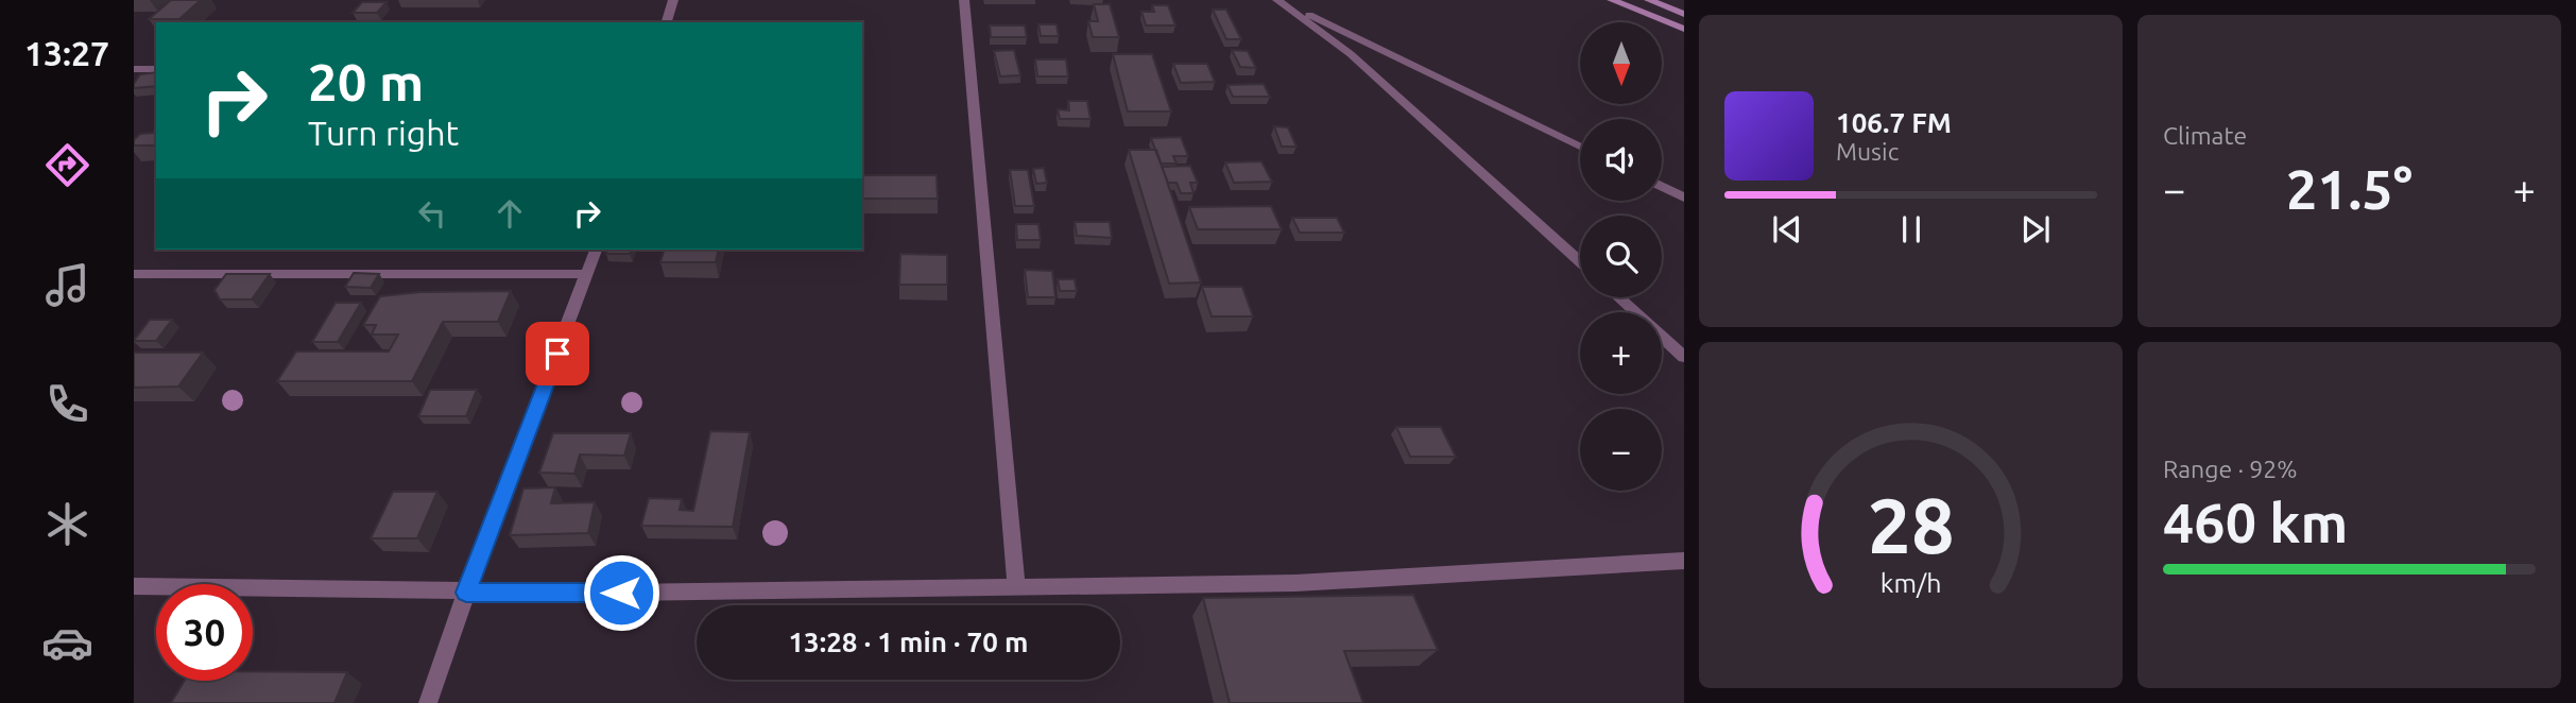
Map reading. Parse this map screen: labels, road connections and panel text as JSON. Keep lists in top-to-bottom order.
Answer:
{
  "north": "bottom",
  "page": {
    "tabs": "13:27",
    "tile": [
      "Climate",
      ["Range · 92%", "460 km"]
    ],
    "map_buttons": ["+", "−"],
    "turn": ["20 m", "Turn right"],
    "song": ["106.7 FM", "Music"],
    "heat": ["−", "21.5°", "+"],
    "limit": "30",
    "trip": "13:28 · 1 min · 70 m",
    "gauge": ["28", "km/h"]
  }
}
